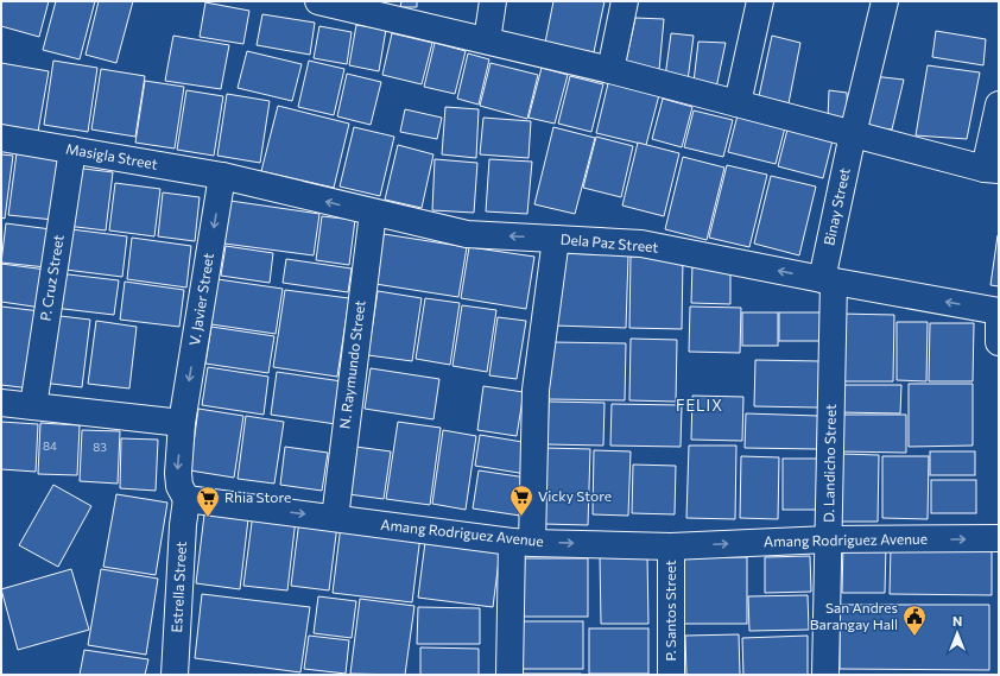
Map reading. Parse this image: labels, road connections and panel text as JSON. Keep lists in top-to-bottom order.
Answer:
{
  "streets": {
    "street": [
      "Masigla Street",
      "Binay Street",
      "Dela Paz Street",
      "P. Cruz Street",
      "V. Javier Street",
      "N. Raymundo Street",
      "D. Landicho Street",
      "Amang Rodriguez Avenue",
      "Estrella Street",
      "P. Santos Street"
    ]
  },
  "crossings": [
    ["Masigla Street", "Dela Paz Street"],
    ["Masigla Street", "P. Cruz Street"],
    ["Masigla Street", "V. Javier Street"],
    ["Binay Street", "Dela Paz Street"],
    ["Binay Street", "D. Landicho Street"],
    ["Dela Paz Street", "V. Javier Street"],
    ["Dela Paz Street", "N. Raymundo Street"],
    ["Dela Paz Street", "D. Landicho Street"],
    ["N. Raymundo Street", "Amang Rodriguez Avenue"],
    ["D. Landicho Street", "Amang Rodriguez Avenue"],
    ["Amang Rodriguez Avenue", "Estrella Street"],
    ["Amang Rodriguez Avenue", "P. Santos Street"]
  ],
  "one_way": ["V. Javier Street", "Amang Rodriguez Avenue"],
  "districts": ["FELIX"],
  "places": {
    "supermarket": ["Vicky Store", "Rhia Store"],
    "public building": ["San Andres Barangay Hall"]
  },
  "house_numbers": ["84", "83"],
  "north": "top"
}
